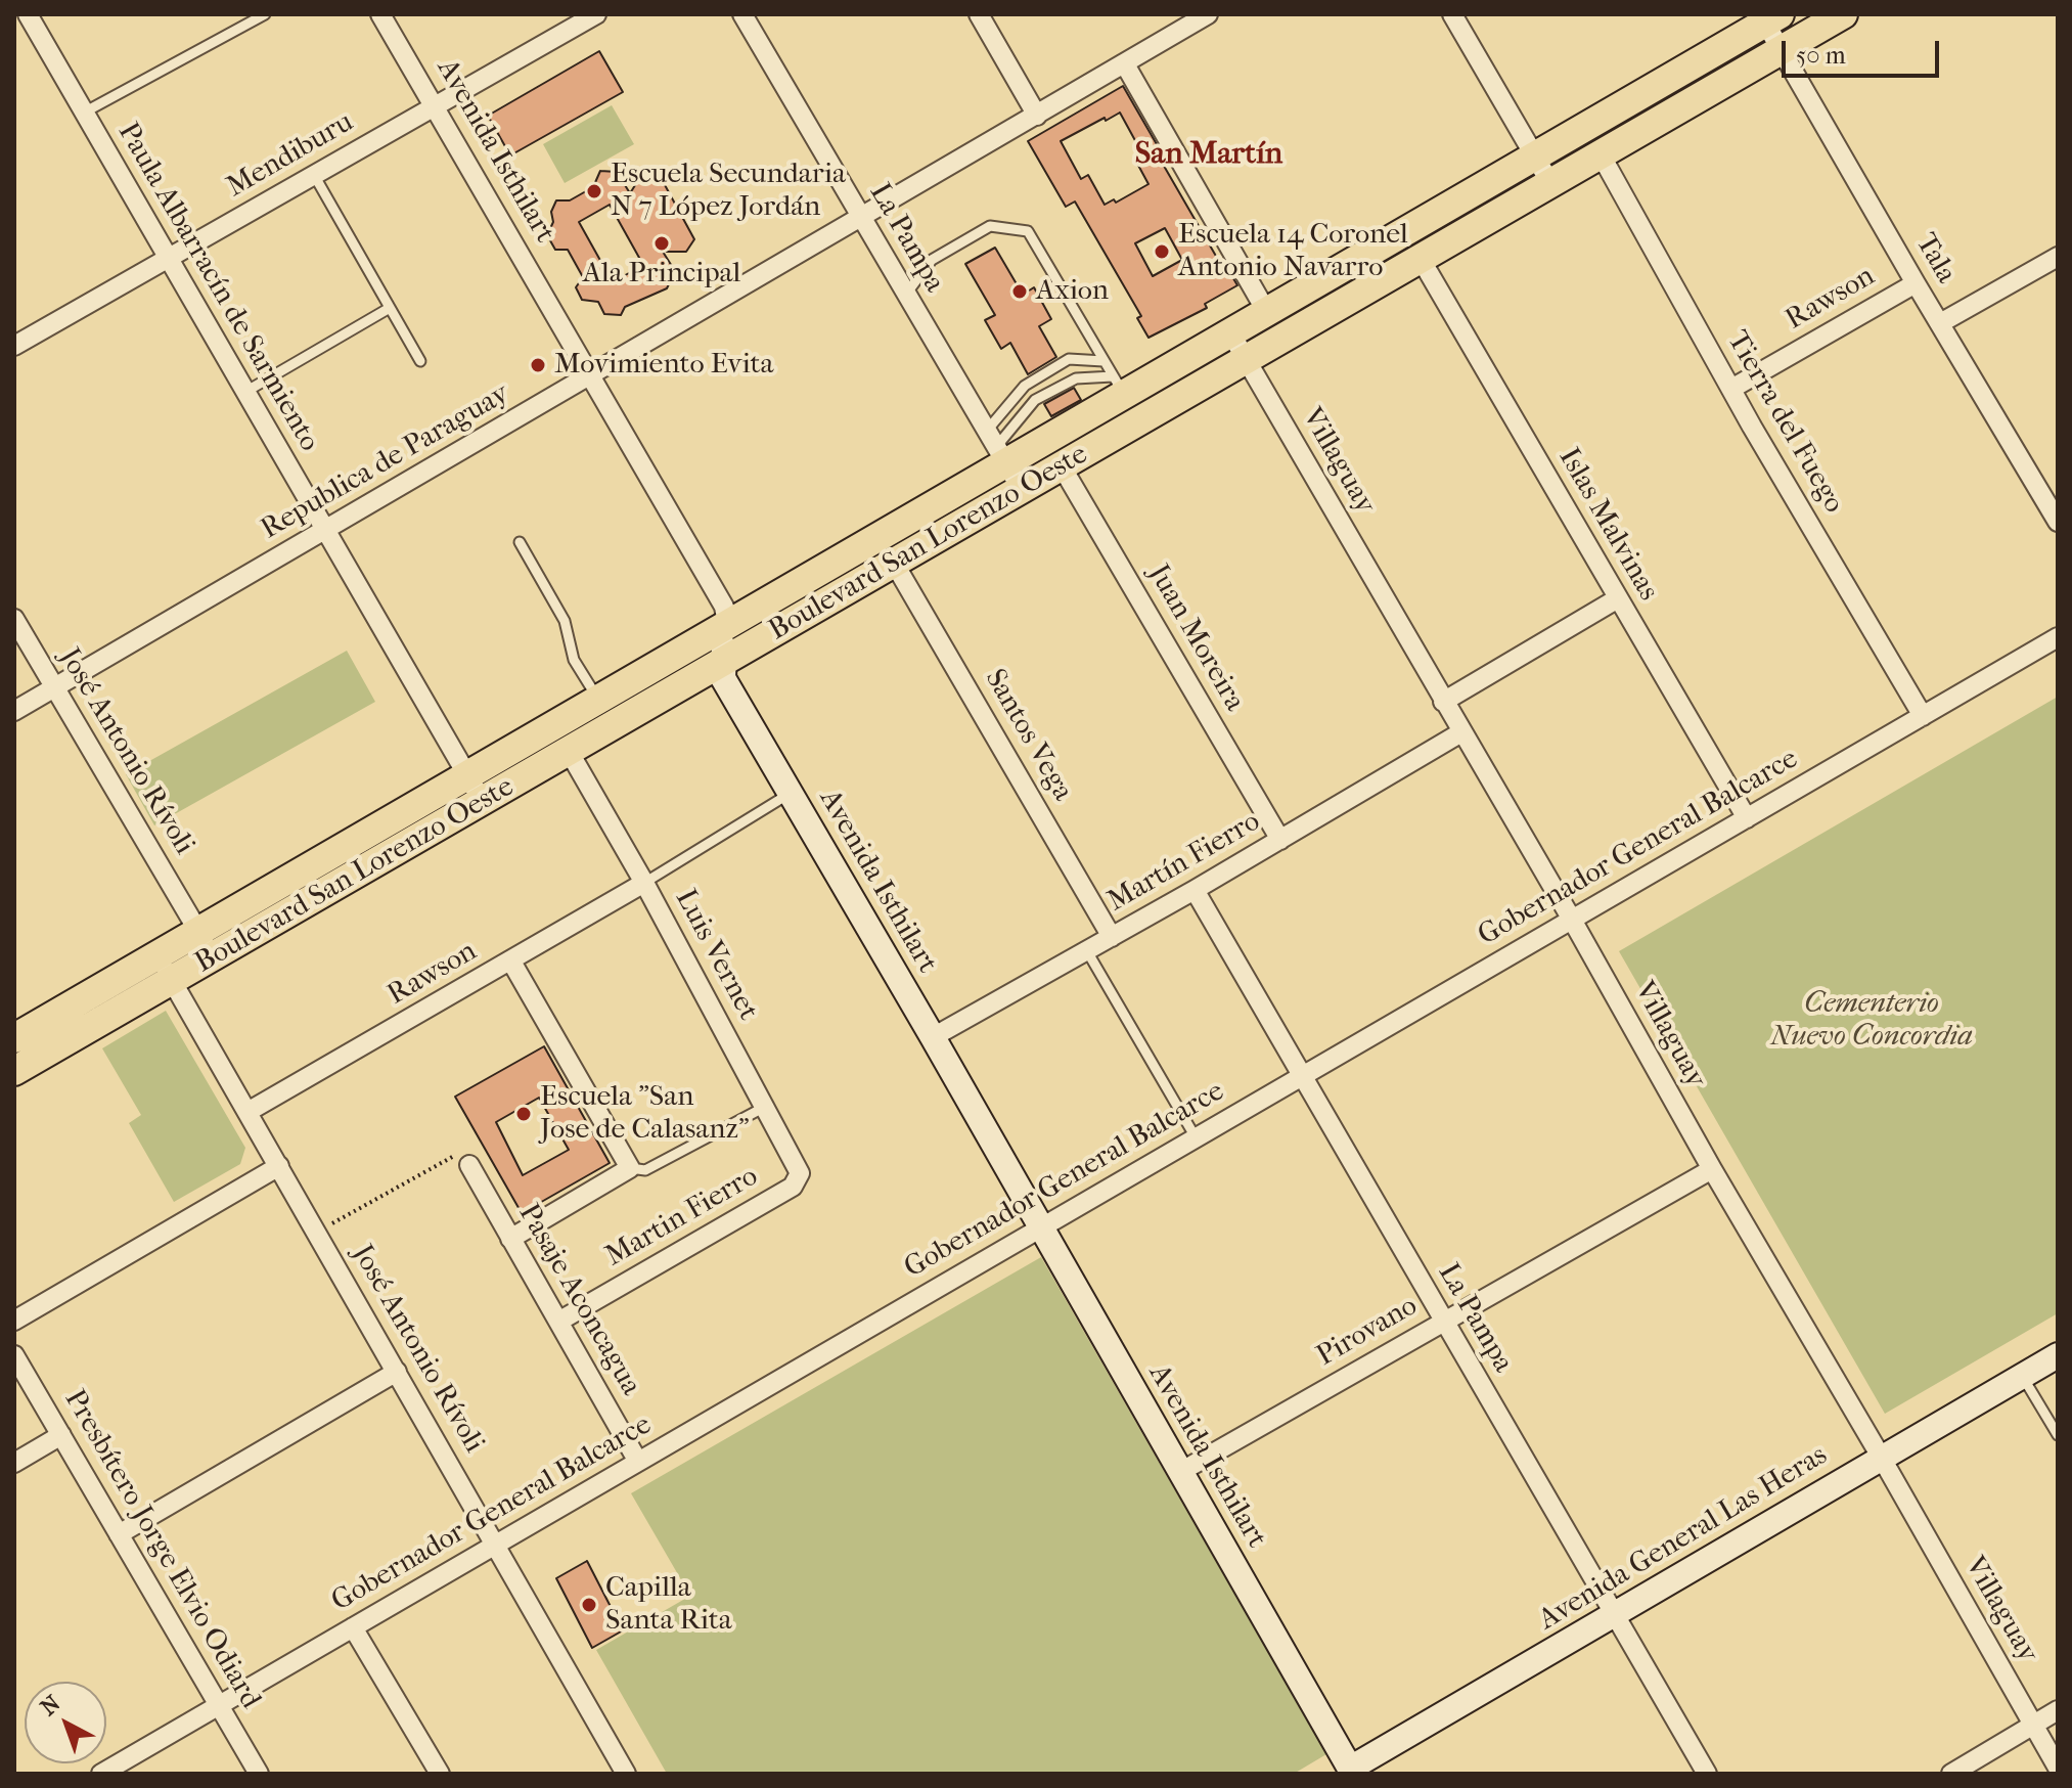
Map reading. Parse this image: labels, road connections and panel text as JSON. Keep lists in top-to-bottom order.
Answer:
{
  "streets": {
    "main road": ["Boulevard San Lorenzo Oeste"],
    "street": [
      "Avenida Isthilart",
      "Mendiburu",
      "La Pampa",
      "Tala",
      "Paula Albarracín de Sarmiento",
      "Rawson",
      "Tierra del Fuego",
      "Villaguay",
      "Republica de Paraguay",
      "Islas Malvinas",
      "Juan Moreira",
      "Santos Vega",
      "José Antonio Rívoli",
      "Gobernador General Balcarce",
      "Martín Fierro",
      "Luis Vernet",
      "Martin Fierro",
      "Pasaje Aconcagua",
      "Pirovano",
      "Avenida General Las Heras",
      "Presbítero Jorge Elvio Odiard"
    ]
  },
  "crossings": [
    ["Avenida Isthilart", "Mendiburu"],
    ["Avenida Isthilart", "Republica de Paraguay"],
    ["Avenida Isthilart", "Boulevard San Lorenzo Oeste"],
    ["Avenida Isthilart", "Gobernador General Balcarce"],
    ["Avenida Isthilart", "Martín Fierro"],
    ["Avenida Isthilart", "Pirovano"],
    ["Avenida Isthilart", "Avenida General Las Heras"],
    ["Mendiburu", "Paula Albarracín de Sarmiento"],
    ["La Pampa", "Republica de Paraguay"],
    ["La Pampa", "Boulevard San Lorenzo Oeste"],
    ["La Pampa", "Gobernador General Balcarce"],
    ["La Pampa", "Martín Fierro"],
    ["La Pampa", "Pirovano"],
    ["La Pampa", "Avenida General Las Heras"],
    ["Tala", "Rawson"],
    ["Tala", "Boulevard San Lorenzo Oeste"],
    ["Paula Albarracín de Sarmiento", "Republica de Paraguay"],
    ["Paula Albarracín de Sarmiento", "Boulevard San Lorenzo Oeste"],
    ["Rawson", "Tierra del Fuego"],
    ["Rawson", "José Antonio Rívoli"],
    ["Rawson", "Luis Vernet"],
    ["Tierra del Fuego", "Boulevard San Lorenzo Oeste"],
    ["Tierra del Fuego", "Gobernador General Balcarce"],
    ["Villaguay", "Boulevard San Lorenzo Oeste"],
    ["Villaguay", "Gobernador General Balcarce"],
    ["Villaguay", "Martín Fierro"],
    ["Villaguay", "Pirovano"],
    ["Villaguay", "Avenida General Las Heras"],
    ["Republica de Paraguay", "José Antonio Rívoli"],
    ["Islas Malvinas", "Boulevard San Lorenzo Oeste"],
    ["Islas Malvinas", "Gobernador General Balcarce"],
    ["Boulevard San Lorenzo Oeste", "Juan Moreira"],
    ["Boulevard San Lorenzo Oeste", "Santos Vega"],
    ["Boulevard San Lorenzo Oeste", "José Antonio Rívoli"],
    ["Boulevard San Lorenzo Oeste", "Luis Vernet"],
    ["Juan Moreira", "Martín Fierro"],
    ["Santos Vega", "Martín Fierro"],
    ["José Antonio Rívoli", "Gobernador General Balcarce"],
    ["Gobernador General Balcarce", "Pasaje Aconcagua"],
    ["Gobernador General Balcarce", "Presbítero Jorge Elvio Odiard"],
    ["Luis Vernet", "Martin Fierro"],
    ["Martin Fierro", "Pasaje Aconcagua"]
  ],
  "districts": ["San Martín"],
  "parks": ["Cementerio Nuevo Concordia"],
  "places": [
    "Escuela Secundaria N 7 López Jordán",
    "Ala Principal",
    "Escuela 14 Coronel Antonio Navarro",
    "Axion",
    "Movimiento Evita",
    "Escuela \"San Jose de Calasanz\"",
    "Capilla Santa Rita"
  ],
  "scale_bar": "50 m",
  "north": "top left"
}
